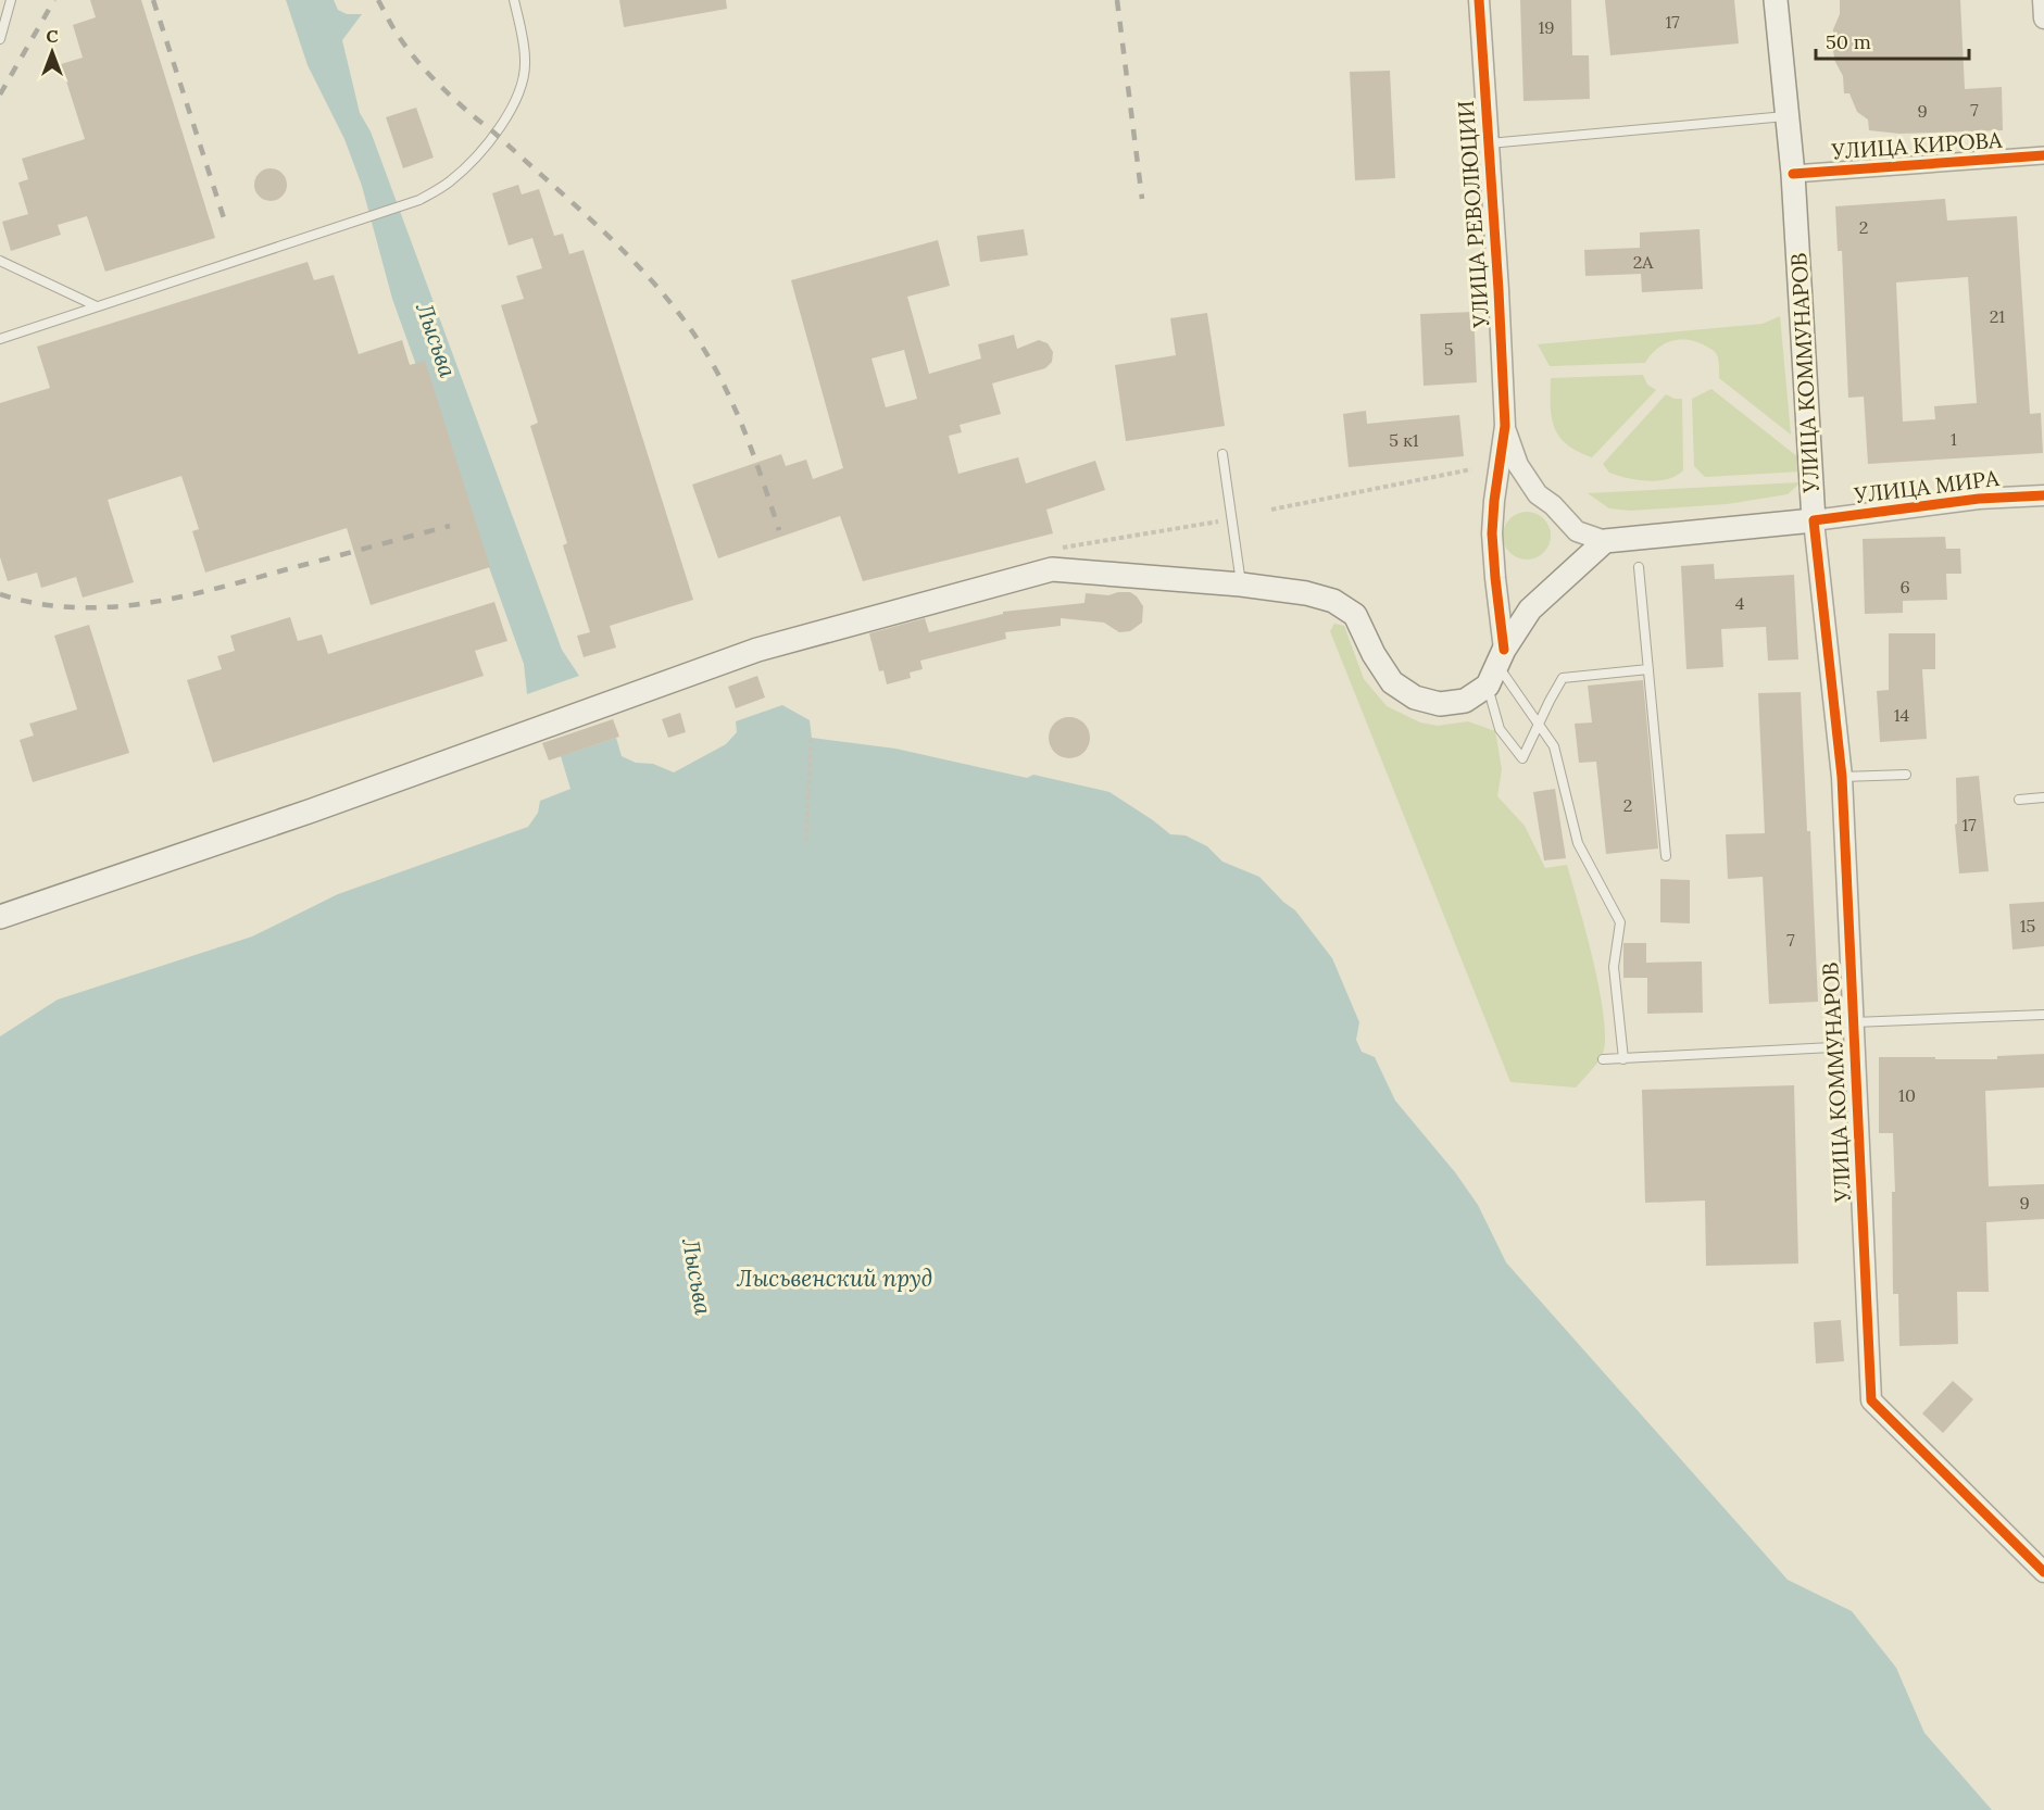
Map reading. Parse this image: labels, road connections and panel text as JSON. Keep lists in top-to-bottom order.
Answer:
{
  "streets": {
    "main road": ["УЛИЦА КОММУНАРОВ", "УЛИЦА МИРА"],
    "street": ["УЛИЦА КИРОВА", "УЛИЦА РЕВОЛЮЦИИ"]
  },
  "crossings": [
    ["УЛИЦА КИРОВА", "УЛИЦА КОММУНАРОВ"],
    ["УЛИЦА КОММУНАРОВ", "УЛИЦА МИРА"]
  ],
  "water": ["Лысьва", "Лысьвенский пруд"],
  "house_numbers": [
    "17",
    "19",
    "7",
    "9",
    "2",
    "2А",
    "21",
    "5",
    "1",
    "5 к1",
    "6",
    "4",
    "14",
    "2",
    "17",
    "15",
    "7",
    "10",
    "9"
  ],
  "scale_bar": "50 m",
  "north": "top"
}
